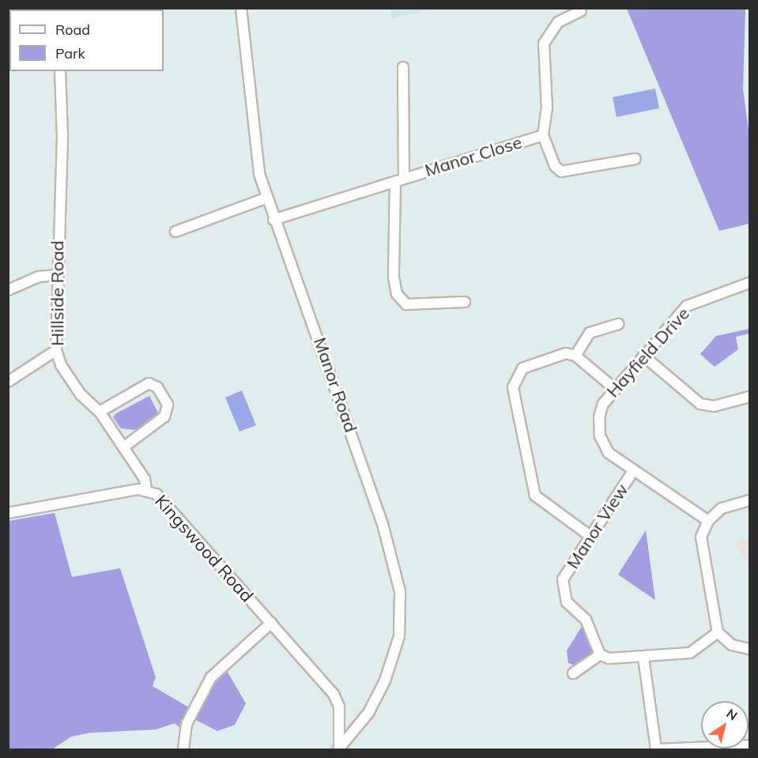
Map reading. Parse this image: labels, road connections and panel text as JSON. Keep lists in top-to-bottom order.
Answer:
{
  "streets": {
    "street": [
      "Manor Close",
      "Hillside Road",
      "Hayfield Drive",
      "Manor Road",
      "Manor View",
      "Kingswood Road"
    ]
  },
  "crossings": [
    ["Manor Close", "Manor Road"],
    ["Hillside Road", "Kingswood Road"],
    ["Hayfield Drive", "Manor View"],
    ["Manor Road", "Kingswood Road"]
  ],
  "legend": ["Road", "Park"],
  "north": "top right"
}
